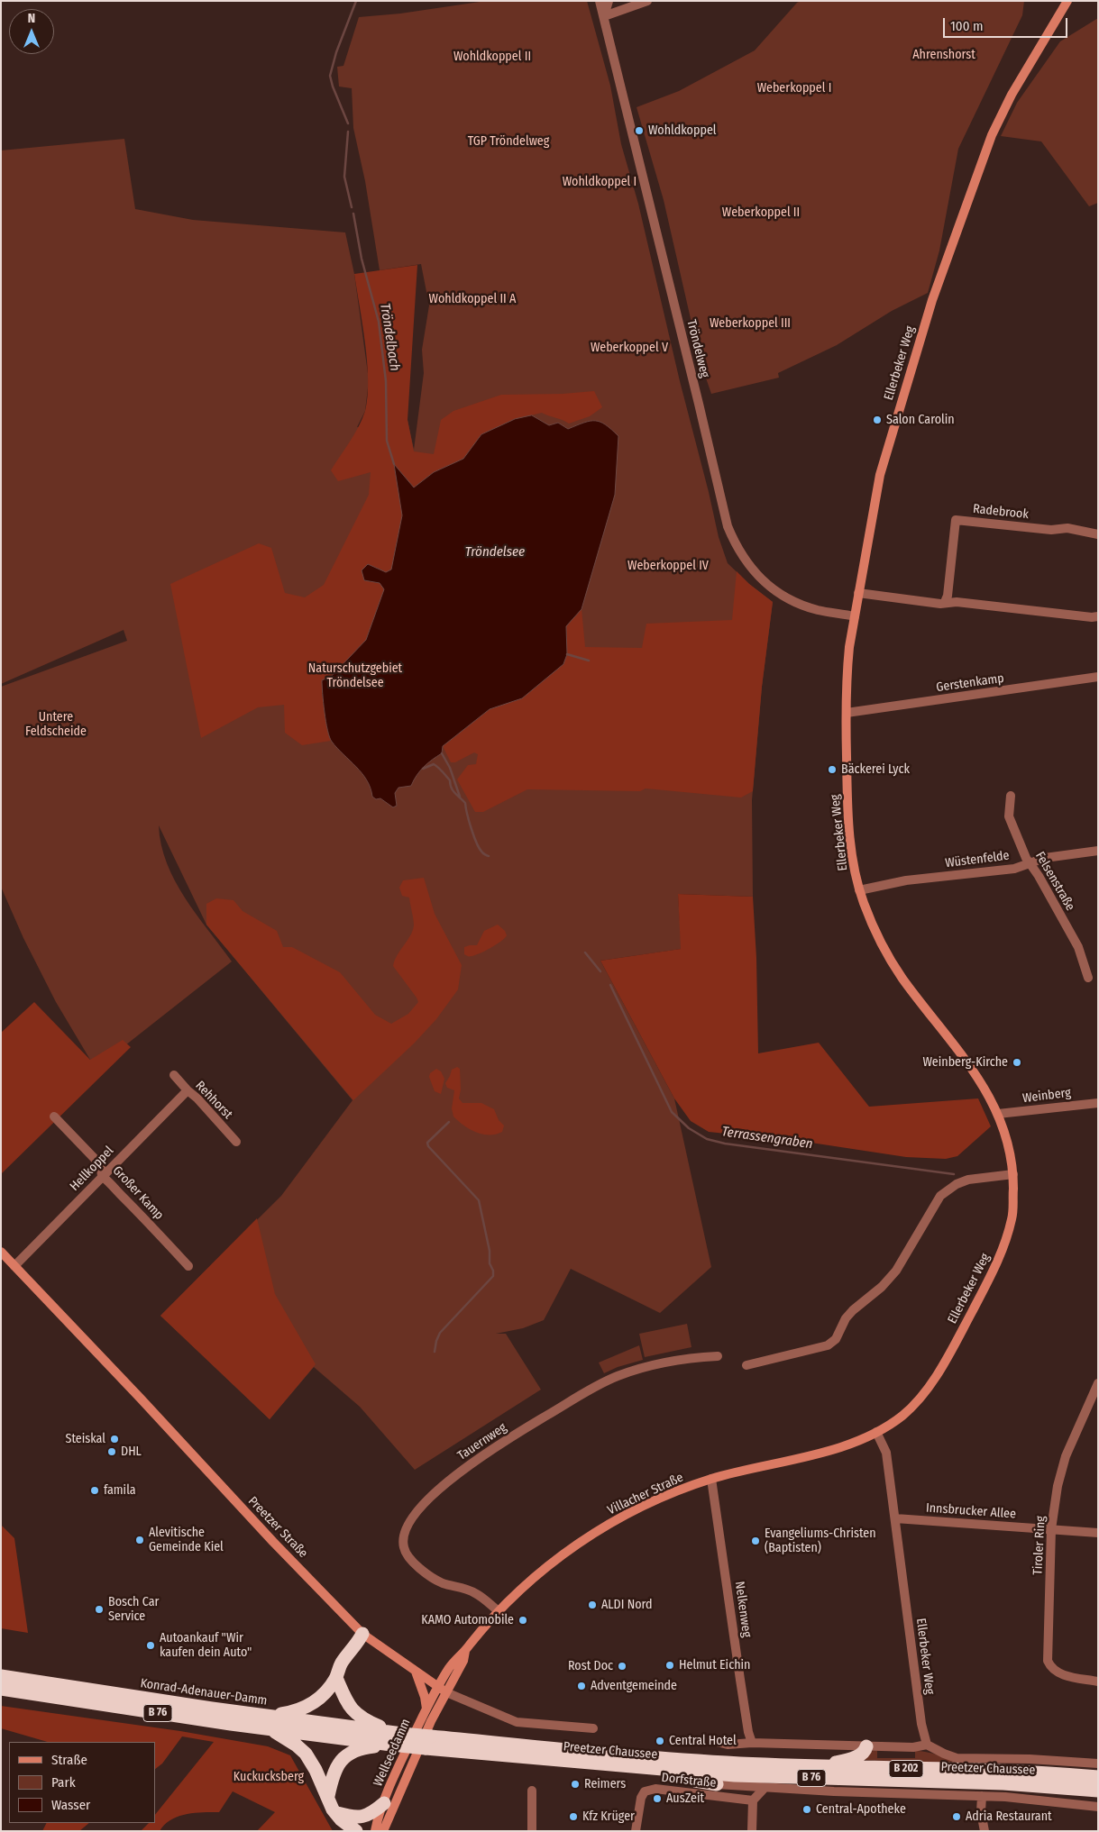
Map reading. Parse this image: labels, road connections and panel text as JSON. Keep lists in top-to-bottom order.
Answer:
{
  "streets": {
    "highway": [
      "Konrad-Adenauer-Damm",
      "B 76",
      "Preetzer Chaussee",
      "B 202"
    ],
    "street": [
      "Tröndelweg",
      "Ellerbeker Weg",
      "Radebrook",
      "Gerstenkamp",
      "Wüstenfelde",
      "Felsenstraße",
      "Weinberg",
      "Rehhorst",
      "Hellkoppel",
      "Großer Kamp",
      "Tauernweg",
      "Villacher Straße",
      "Innsbrucker Allee",
      "Preetzer Straße",
      "Tiroler Ring",
      "Nelkenweg",
      "Wellseedamm",
      "Dorfstraße"
    ]
  },
  "crossings": [
    ["Tröndelweg", "Ellerbeker Weg"],
    ["Ellerbeker Weg", "Gerstenkamp"],
    ["Ellerbeker Weg", "Wüstenfelde"],
    ["Ellerbeker Weg", "Weinberg"],
    ["Ellerbeker Weg", "Villacher Straße"],
    ["Ellerbeker Weg", "Innsbrucker Allee"],
    ["Ellerbeker Weg", "Preetzer Chaussee"],
    ["Wüstenfelde", "Felsenstraße"],
    ["Rehhorst", "Hellkoppel"],
    ["Hellkoppel", "Großer Kamp"],
    ["Hellkoppel", "Preetzer Straße"],
    ["Tauernweg", "Villacher Straße"],
    ["Villacher Straße", "Preetzer Straße"],
    ["Villacher Straße", "Nelkenweg"],
    ["Villacher Straße", "Wellseedamm"],
    ["Innsbrucker Allee", "Tiroler Ring"],
    ["Preetzer Straße", "Wellseedamm"],
    ["Konrad-Adenauer-Damm", "Preetzer Chaussee"]
  ],
  "water": ["Tröndelbach", "Tröndelsee", "Terrassengraben"],
  "parks": [
    "Ahrenshorst",
    "Wohldkoppel II",
    "Weberkoppel I",
    "TGP Tröndelweg",
    "Wohldkoppel I",
    "Weberkoppel II",
    "Wohldkoppel II A",
    "Weberkoppel III",
    "Weberkoppel V",
    "Weberkoppel IV",
    "Naturschutzgebiet Tröndelsee",
    "Untere Feldscheide",
    "Kuckucksberg"
  ],
  "places": [
    "Wohldkoppel",
    "Salon Carolin",
    "Bäckerei Lyck",
    "Weinberg-Kirche",
    "Steiskal",
    "DHL",
    "famila",
    "Alevitische Gemeinde Kiel",
    "Evangeliums-Christen (Baptisten)",
    "ALDI Nord",
    "Bosch Car Service",
    "KAMO Automobile",
    "Autoankauf \"Wir kaufen dein Auto\"",
    "Helmut Eichin",
    "Rost Doc",
    "Adventgemeinde",
    "Central Hotel",
    "Reimers",
    "AusZeit",
    "Central-Apotheke",
    "Kfz Krüger",
    "Adria Restaurant"
  ],
  "legend": ["Straße", "Park", "Wasser"],
  "scale_bar": "100 m",
  "north": "top"
}
